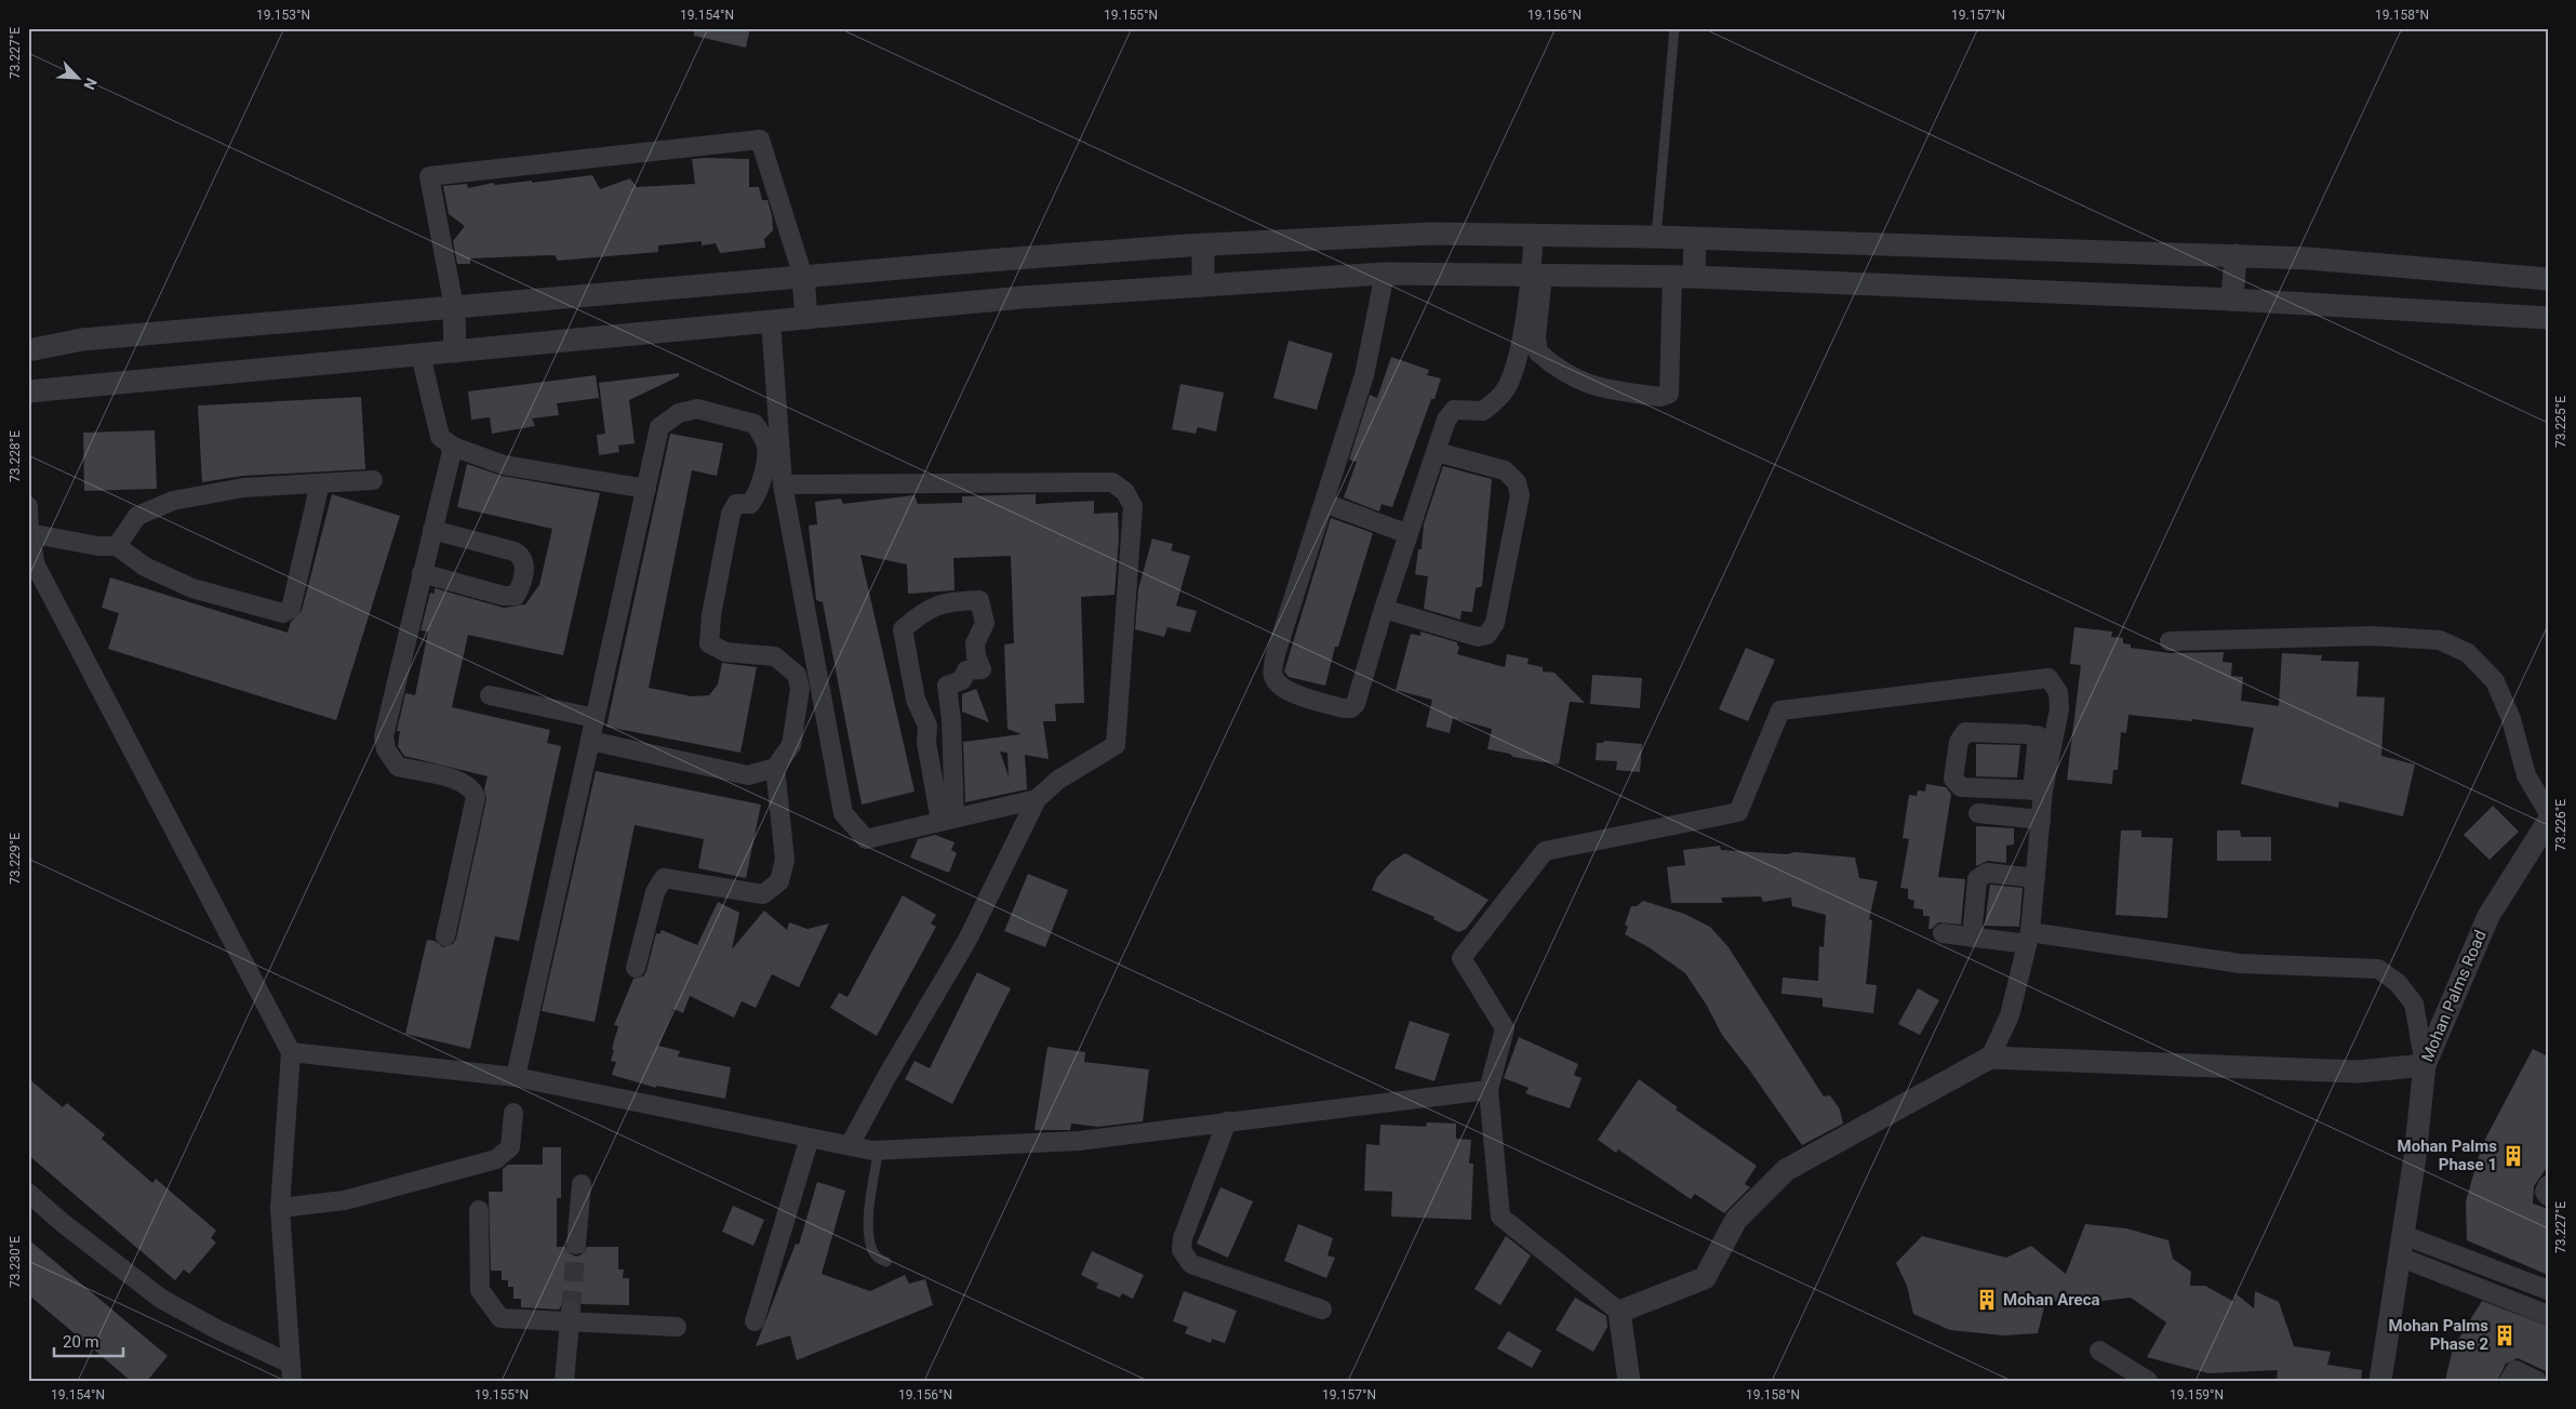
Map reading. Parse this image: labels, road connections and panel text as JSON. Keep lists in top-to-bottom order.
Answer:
{
  "streets": {
    "street": ["Mohan Palms Road"]
  },
  "places": {
    "building": ["Mohan Palms Phase 1", "Mohan Areca", "Mohan Palms Phase 2"]
  },
  "scale_bar": "20 m",
  "north": "bottom right",
  "coordinates": [
    "19.153°N",
    "19.154°N",
    "19.155°N",
    "19.156°N",
    "19.157°N",
    "19.158°N",
    "73.227°E",
    "73.225°E",
    "73.228°E",
    "73.226°E",
    "73.229°E",
    "73.230°E",
    "19.159°N"
  ]
}
